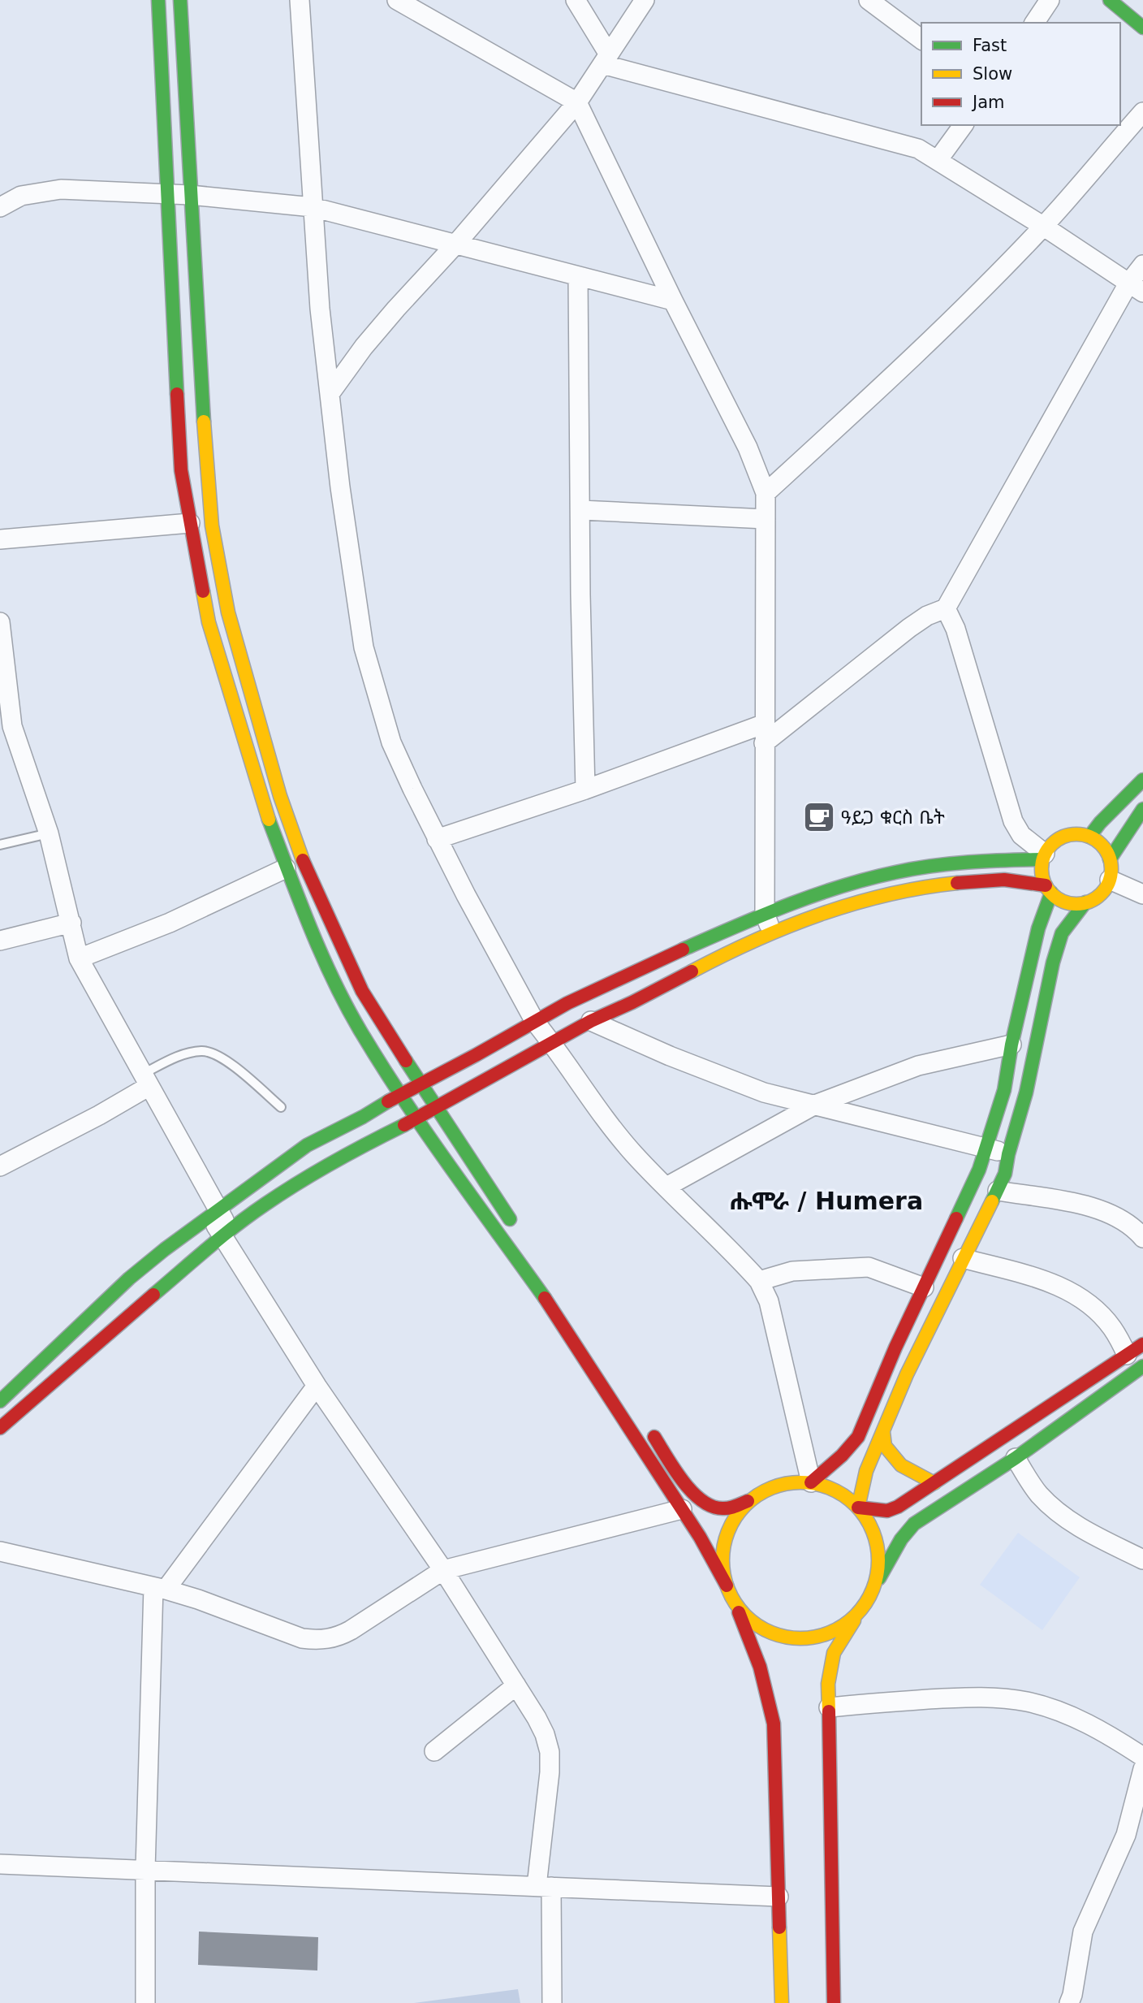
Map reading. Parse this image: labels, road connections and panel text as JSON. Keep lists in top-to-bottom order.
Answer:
{
  "districts": ["ሑሞራ / Humera"],
  "places": {
    "cafe": ["ዓይጋ ቁርስ ቤት"]
  },
  "legend": ["Fast", "Slow", "Jam"]
}
